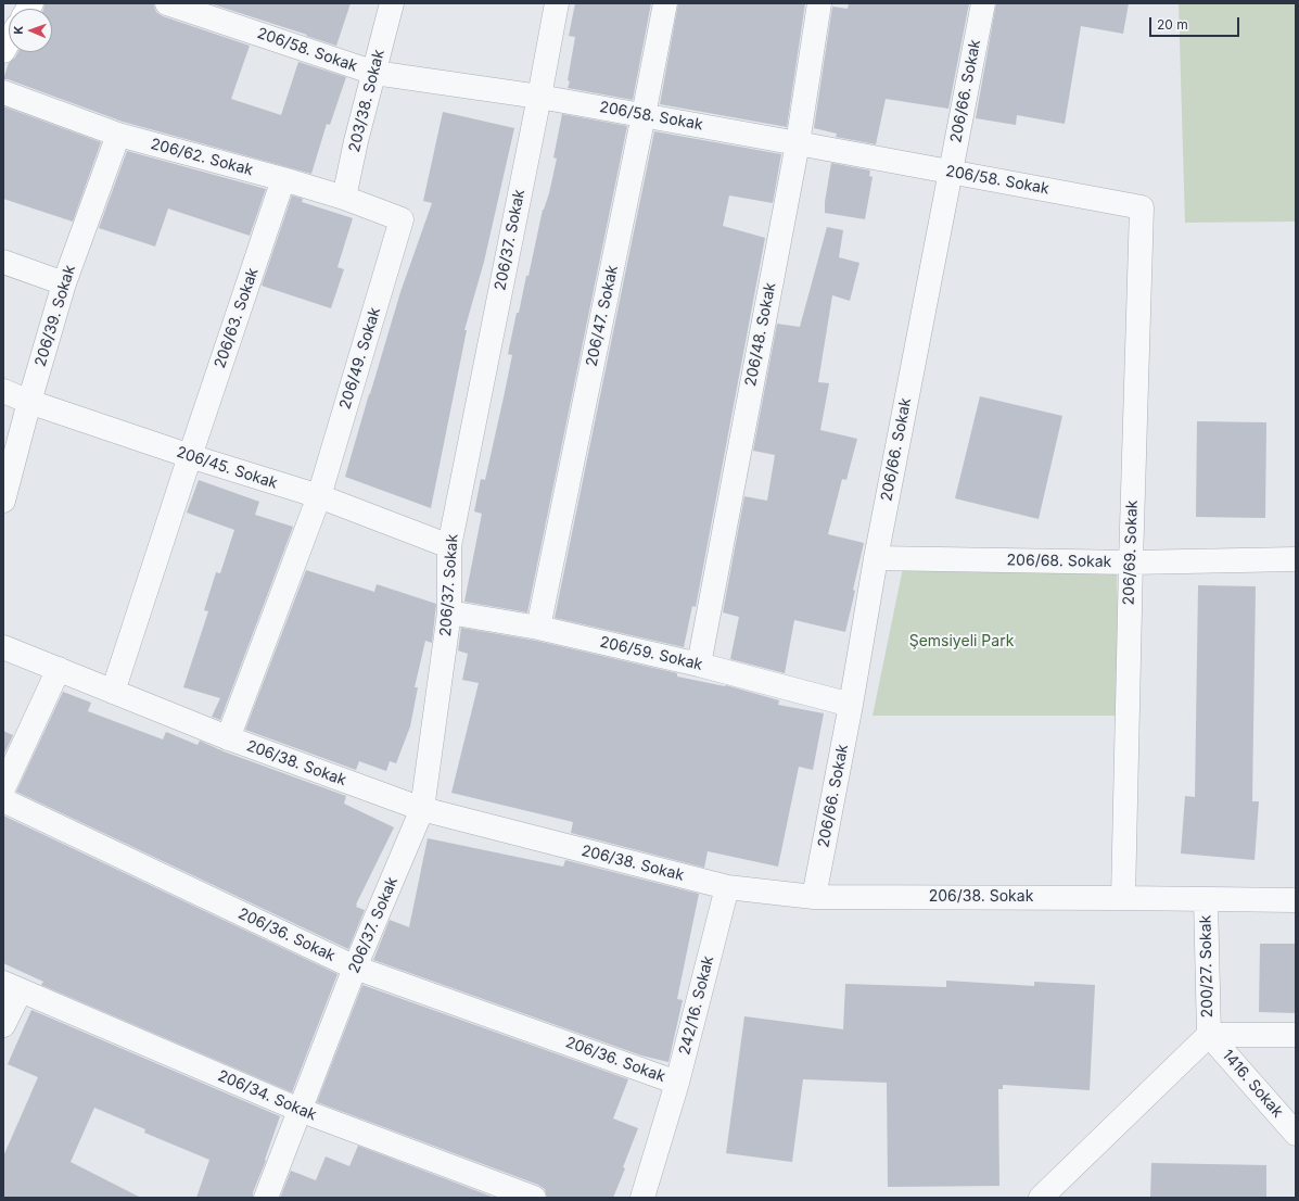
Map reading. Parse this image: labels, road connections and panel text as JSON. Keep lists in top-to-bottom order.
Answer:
{
  "streets": {
    "street": [
      "206/58. Sokak",
      "206/66. Sokak",
      "203/38. Sokak",
      "206/62. Sokak",
      "206/37. Sokak",
      "206/39. Sokak",
      "206/47. Sokak",
      "206/63. Sokak",
      "206/48. Sokak",
      "206/49. Sokak",
      "206/45. Sokak",
      "206/69. Sokak",
      "206/68. Sokak",
      "206/59. Sokak",
      "206/38. Sokak",
      "206/36. Sokak",
      "200/27. Sokak",
      "242/16. Sokak",
      "1416. Sokak",
      "206/34. Sokak"
    ]
  },
  "crossings": [
    ["206/58. Sokak", "206/66. Sokak"],
    ["206/58. Sokak", "203/38. Sokak"],
    ["206/58. Sokak", "206/37. Sokak"],
    ["206/58. Sokak", "206/47. Sokak"],
    ["206/58. Sokak", "206/48. Sokak"],
    ["206/58. Sokak", "206/69. Sokak"],
    ["206/66. Sokak", "206/68. Sokak"],
    ["206/66. Sokak", "206/59. Sokak"],
    ["206/66. Sokak", "206/38. Sokak"],
    ["203/38. Sokak", "206/62. Sokak"],
    ["206/62. Sokak", "206/39. Sokak"],
    ["206/62. Sokak", "206/63. Sokak"],
    ["206/62. Sokak", "206/49. Sokak"],
    ["206/37. Sokak", "206/45. Sokak"],
    ["206/37. Sokak", "206/59. Sokak"],
    ["206/37. Sokak", "206/38. Sokak"],
    ["206/37. Sokak", "206/36. Sokak"],
    ["206/37. Sokak", "206/34. Sokak"],
    ["206/39. Sokak", "206/45. Sokak"],
    ["206/47. Sokak", "206/59. Sokak"],
    ["206/63. Sokak", "206/45. Sokak"],
    ["206/63. Sokak", "206/38. Sokak"],
    ["206/48. Sokak", "206/59. Sokak"],
    ["206/49. Sokak", "206/45. Sokak"],
    ["206/49. Sokak", "206/38. Sokak"],
    ["206/69. Sokak", "206/68. Sokak"],
    ["206/69. Sokak", "206/38. Sokak"],
    ["206/38. Sokak", "200/27. Sokak"],
    ["206/38. Sokak", "242/16. Sokak"],
    ["206/36. Sokak", "242/16. Sokak"],
    ["200/27. Sokak", "1416. Sokak"]
  ],
  "parks": ["Şemsiyeli Park"],
  "scale_bar": "20 m",
  "north": "left"
}
